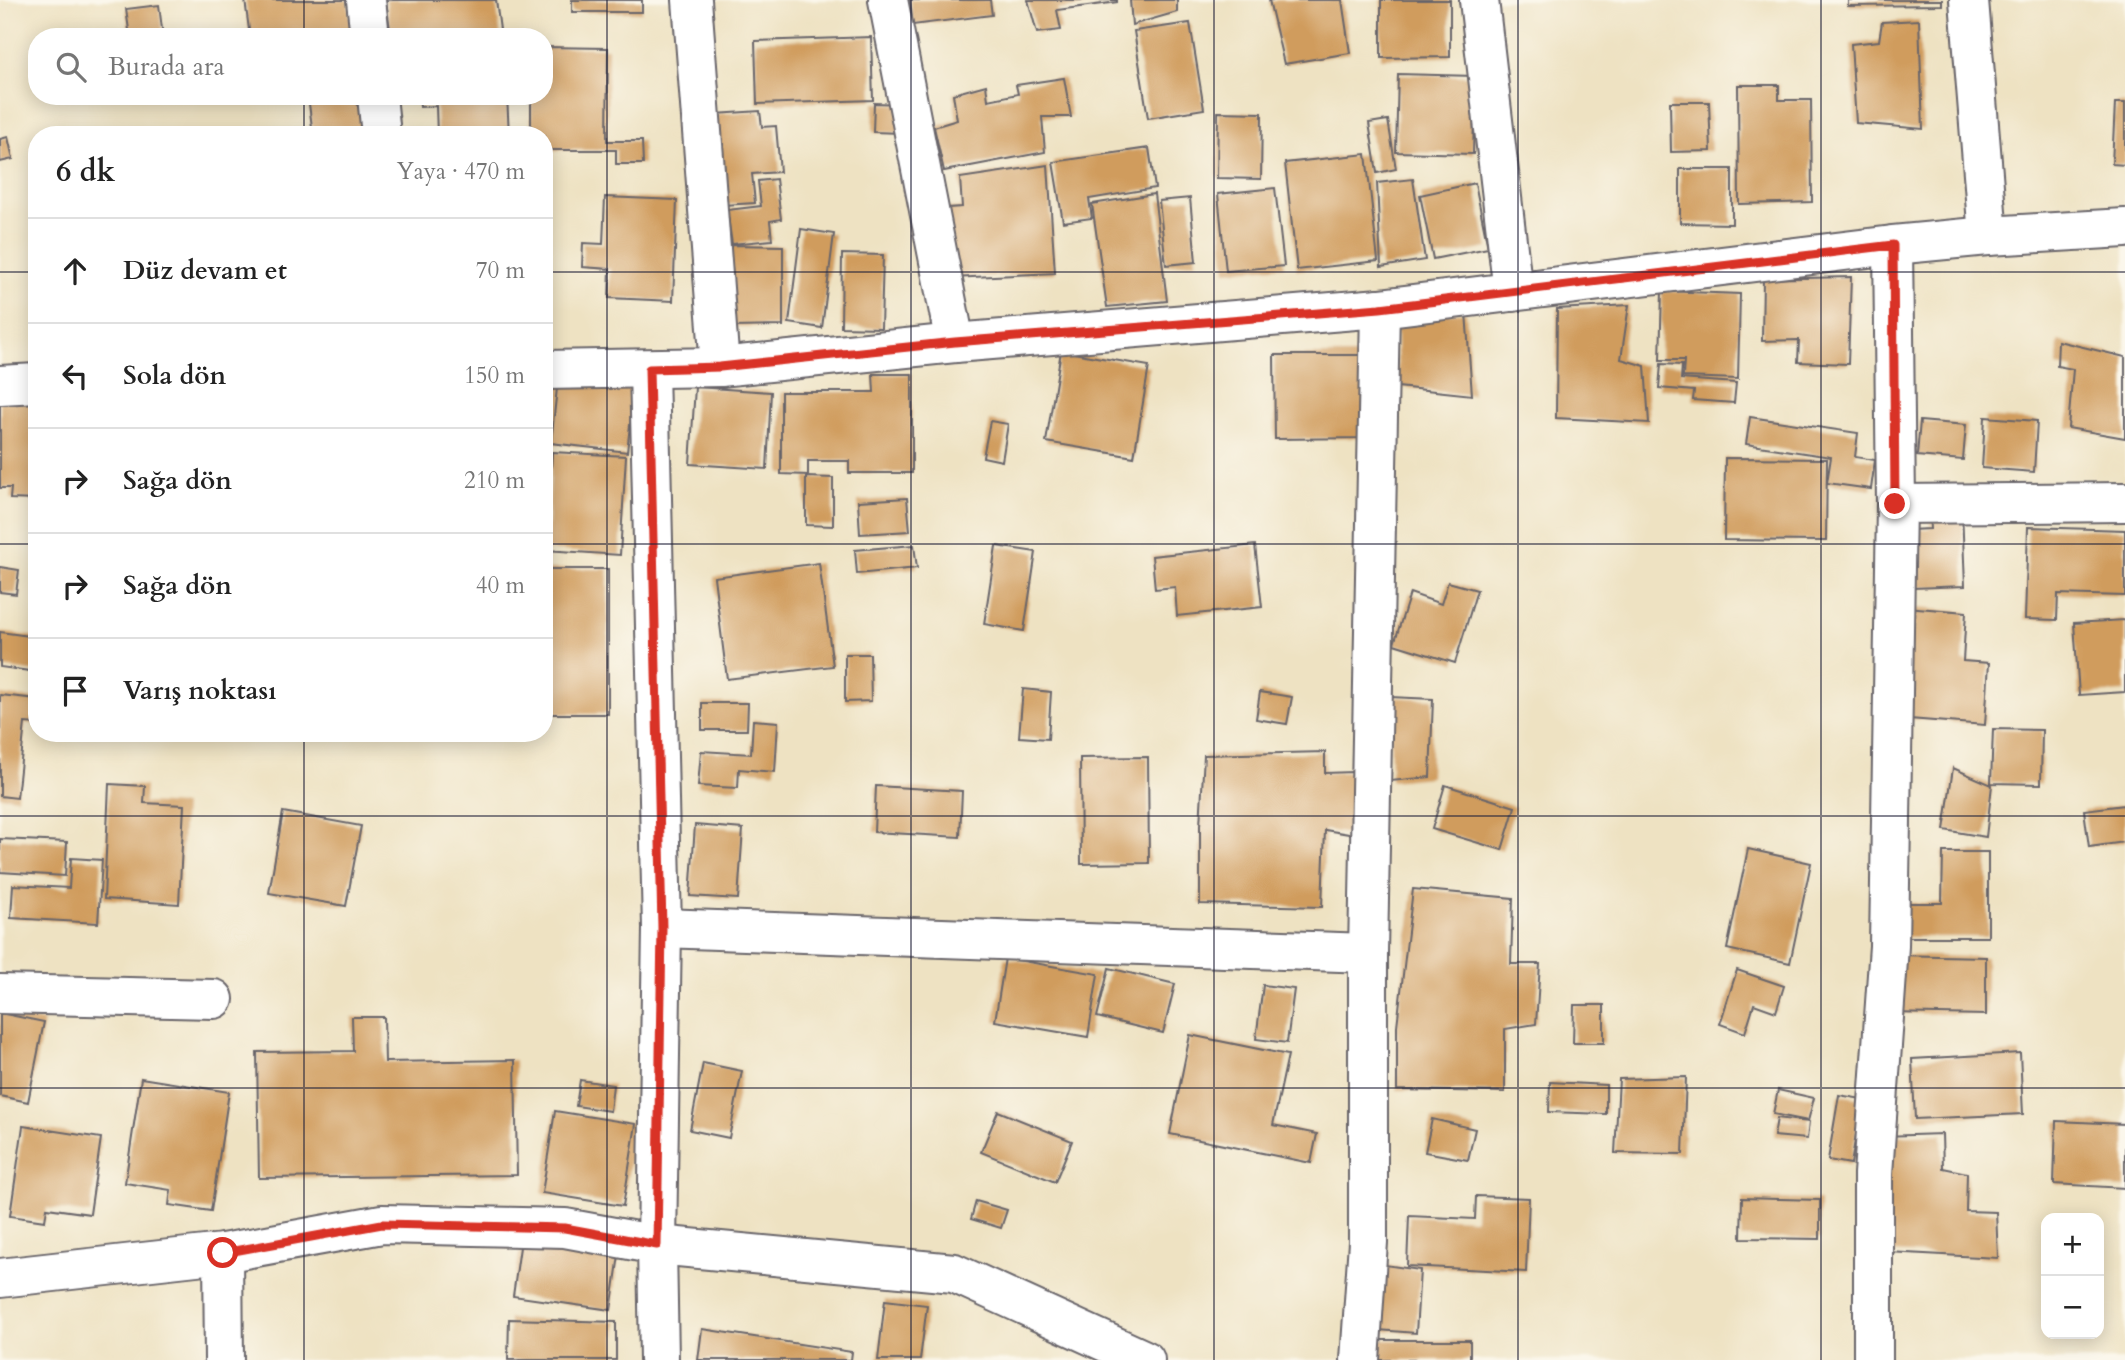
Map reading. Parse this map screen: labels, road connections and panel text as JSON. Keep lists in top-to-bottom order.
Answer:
{
  "page": {
    "search": "Burada ara",
    "heading": ["6 dk", "Yaya · 470 m"],
    "list": [
      ["Düz devam et", "70 m"],
      ["Sola dön", "150 m"],
      ["Sağa dön", "210 m"],
      ["Sağa dön", "40 m"],
      "Varış noktası"
    ],
    "map_buttons": ["+", "−"]
  }
}
